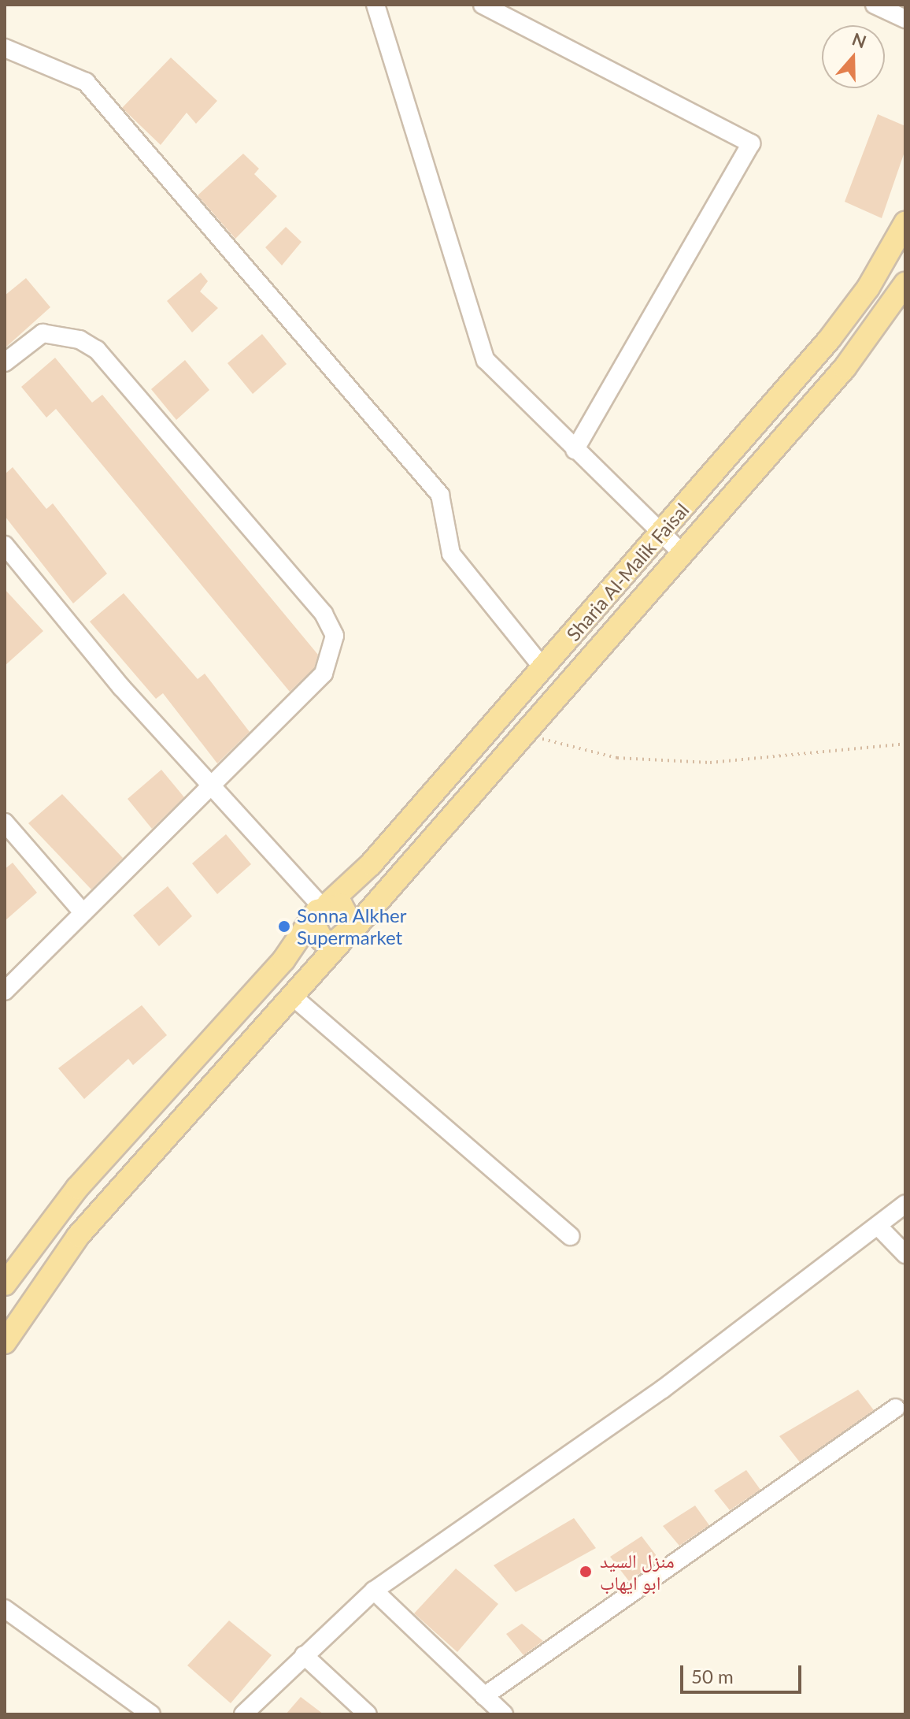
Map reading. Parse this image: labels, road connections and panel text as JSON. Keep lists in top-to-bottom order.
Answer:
{
  "streets": {
    "main road": ["Sharia Al-Malik Faisal"]
  },
  "places": ["Sonna Alkher Supermarket", "منزل السيد ابو ايهاب"],
  "scale_bar": "50 m",
  "north": "top"
}
